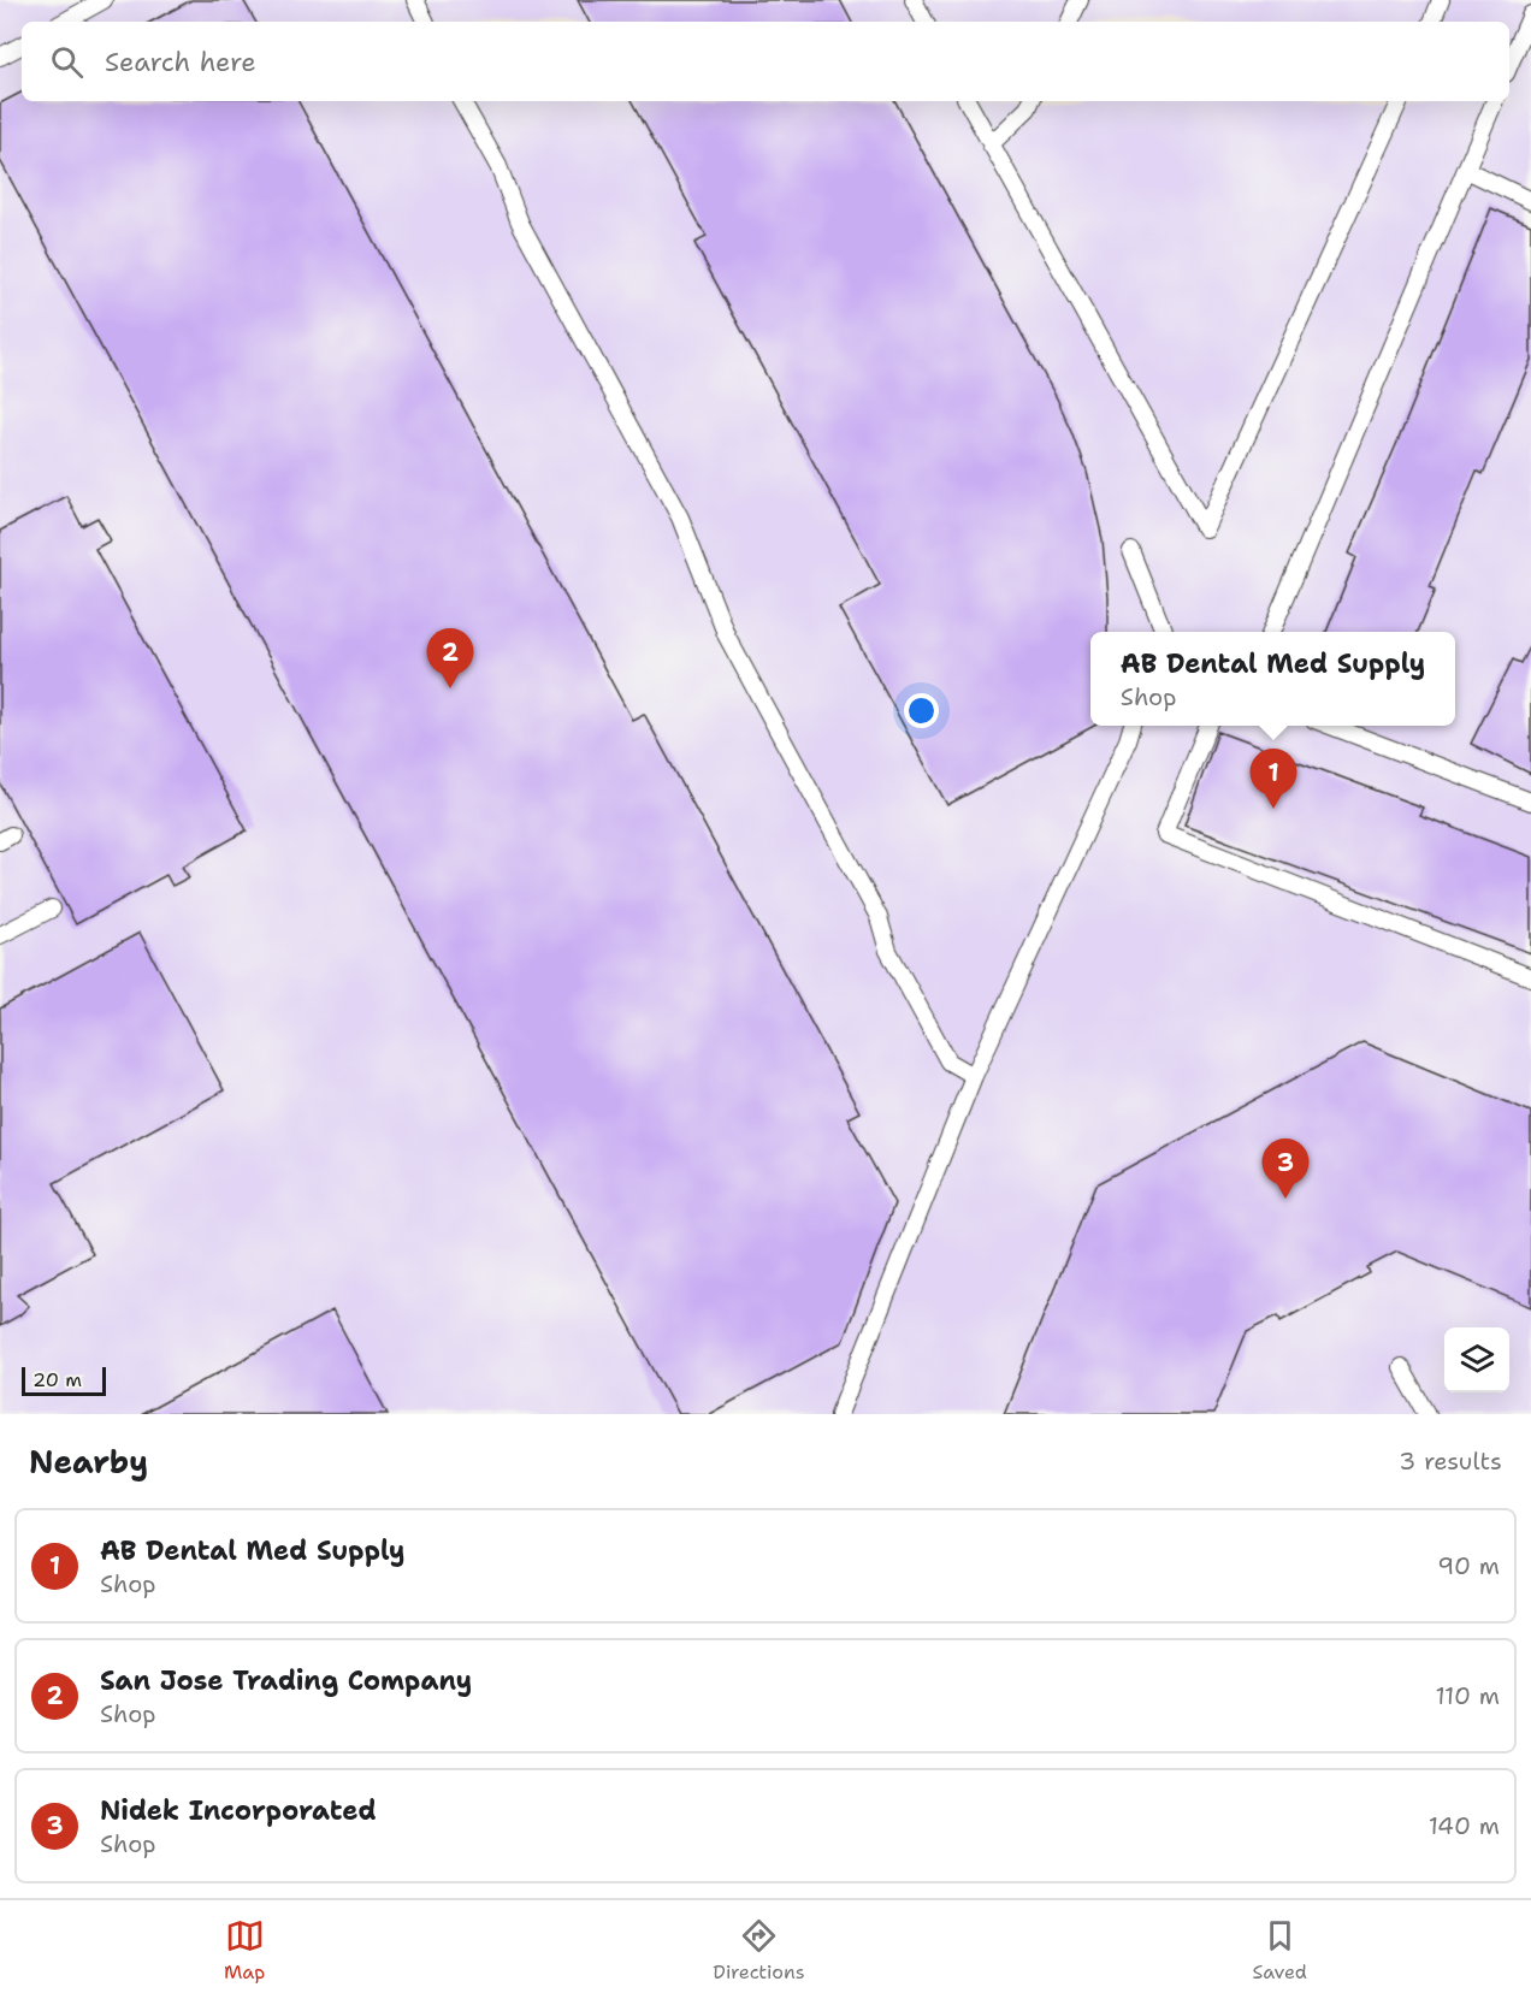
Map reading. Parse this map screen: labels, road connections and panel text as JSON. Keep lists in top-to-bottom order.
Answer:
{
  "scale_bar": "20 m",
  "page": {
    "search": "Search here",
    "pins": ["2", "1", "3"],
    "popup": ["AB Dental Med Supply", "Shop"],
    "scale": "20 m",
    "heading": ["Nearby", "3 results"],
    "list": [
      {
        "mark": "1",
        "name": "AB Dental Med Supply",
        "note": "Shop",
        "value": "90 m"
      },
      {
        "mark": "2",
        "name": "San Jose Trading Company",
        "note": "Shop",
        "value": "110 m"
      },
      {
        "mark": "3",
        "name": "Nidek Incorporated",
        "note": "Shop",
        "value": "140 m"
      }
    ],
    "nav": ["Map", "Directions", "Saved"]
  }
}
